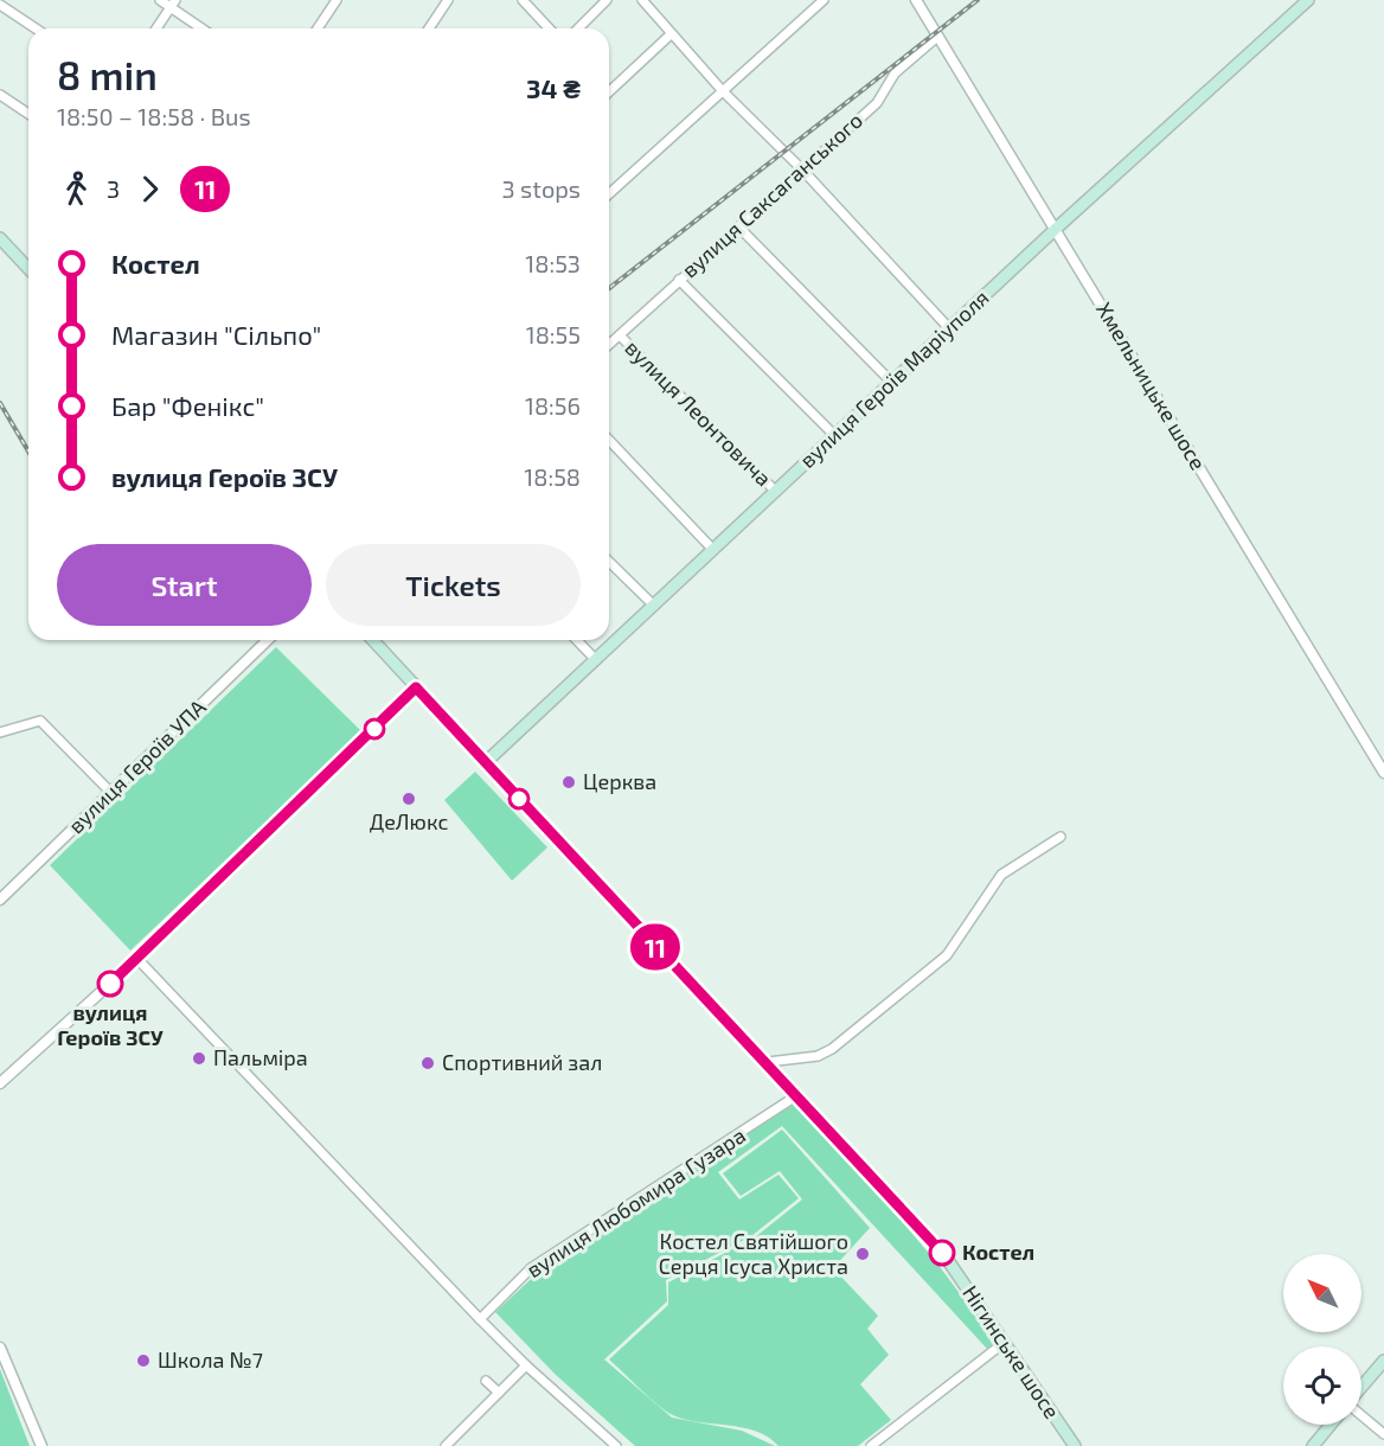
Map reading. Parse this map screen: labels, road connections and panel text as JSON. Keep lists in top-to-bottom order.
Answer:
{
  "streets": {
    "main road": ["вулиця Героїв Маріуполя", "Нігинське шосе"],
    "street": [
      "вулиця Саксаганського",
      "Хмельницьке шосе",
      "вулиця Леонтовича",
      "вулиця Героїв УПА",
      "вулиця Любомира Гузара"
    ]
  },
  "crossings": [
    ["вулиця Саксаганського", "Хмельницьке шосе"],
    ["вулиця Саксаганського", "вулиця Леонтовича"],
    ["вулиця Героїв Маріуполя", "Хмельницьке шосе"],
    ["вулиця Героїв Маріуполя", "вулиця Леонтовича"],
    ["вулиця Героїв Маріуполя", "Нігинське шосе"],
    ["вулиця Любомира Гузара", "Нігинське шосе"]
  ],
  "places": [
    "Церква",
    "ДеЛюкс",
    "вулиця Героїв ЗСУ",
    "Пальміра",
    "Спортивний зал",
    "Костел",
    "Костел Святійшого Серця Ісуса Христа",
    "Школа №7"
  ],
  "lines": ["bus line 11"],
  "north": "top left",
  "page": {
    "on_map": "11",
    "heading": ["8 min", "18:50 – 18:58 · Bus", "34 ₴"],
    "legs": ["3", "11", "3 stops"],
    "list": [
      {
        "name": "Костел",
        "value": "18:53"
      },
      {
        "name": "Магазин \"Сільпо\"",
        "value": "18:55"
      },
      {
        "name": "Бар \"Фенікс\"",
        "value": "18:56"
      },
      {
        "name": "вулиця Героїв ЗСУ",
        "value": "18:58"
      }
    ],
    "buttons": ["Start", "Tickets"]
  }
}
